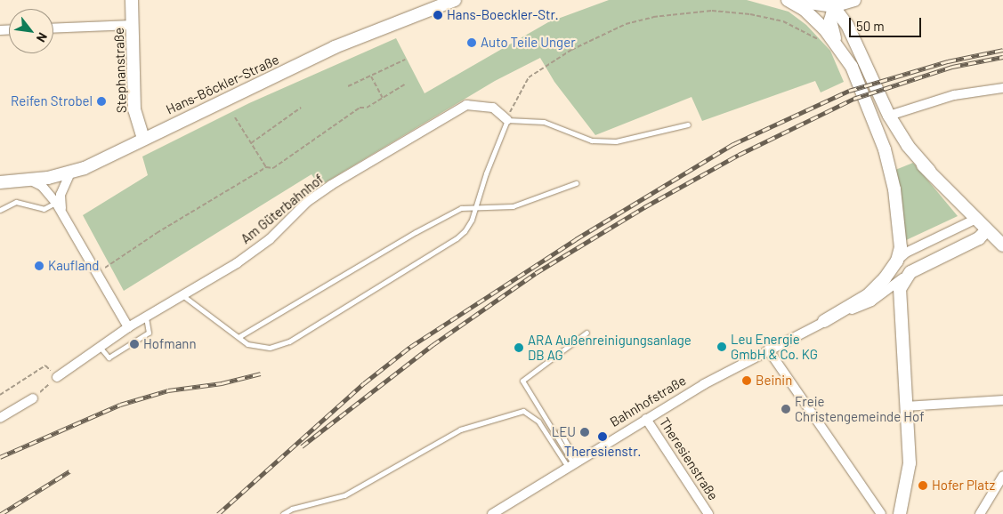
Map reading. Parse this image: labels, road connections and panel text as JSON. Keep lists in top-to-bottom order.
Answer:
{
  "streets": {
    "main road": ["Stephanstraße", "Hans-Böckler-Straße", "Bahnhofstraße"],
    "street": ["Am Güterbahnhof", "Theresienstraße"]
  },
  "crossings": [
    ["Stephanstraße", "Hans-Böckler-Straße"],
    ["Bahnhofstraße", "Theresienstraße"]
  ],
  "places": [
    "Hans-Boeckler-Str.",
    "Auto Teile Unger",
    "Reifen Strobel",
    "Kaufland",
    "Hofmann",
    "Leu Energie GmbH & Co. KG",
    "ARA Außenreinigungsanlage DB AG",
    "Beinin",
    "Freie Christengemeinde Hof",
    "LEU",
    "Theresienstr.",
    "Hofer Platz"
  ],
  "scale_bar": "50 m",
  "north": "bottom right"
}
